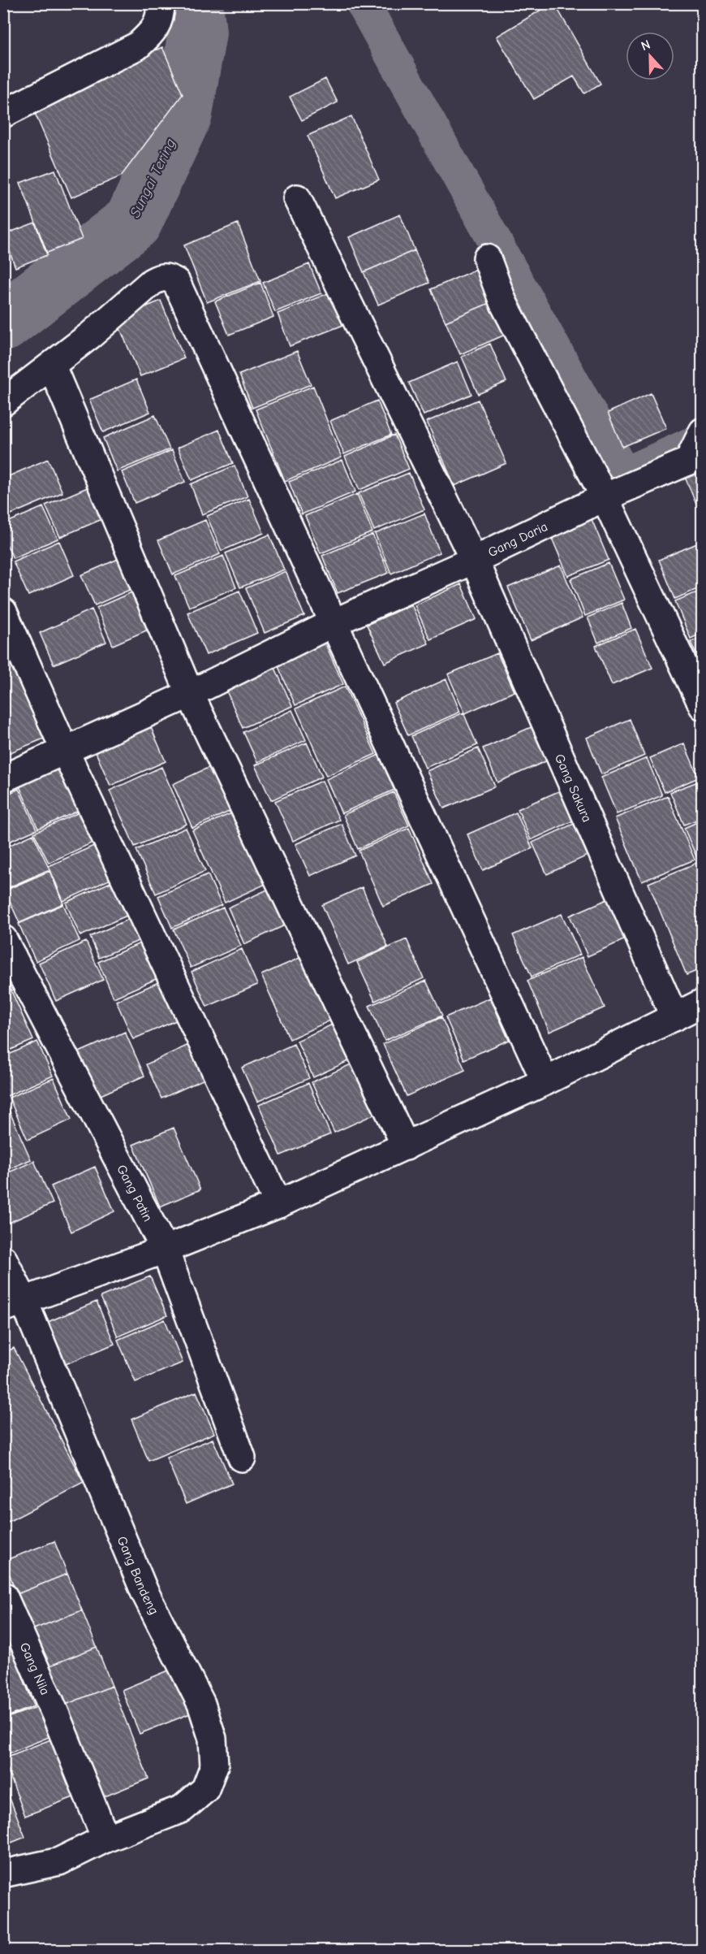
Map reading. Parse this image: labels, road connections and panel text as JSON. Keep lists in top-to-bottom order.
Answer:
{
  "streets": {
    "street": [
      "Gang Daria",
      "Gang Sakura",
      "Gang Patin",
      "Gang Bandeng",
      "Gang Nila"
    ]
  },
  "crossings": [
    ["Gang Daria", "Gang Sakura"],
    ["Gang Bandeng", "Gang Nila"]
  ],
  "water": ["Sungai Tering"],
  "north": "top"
}
